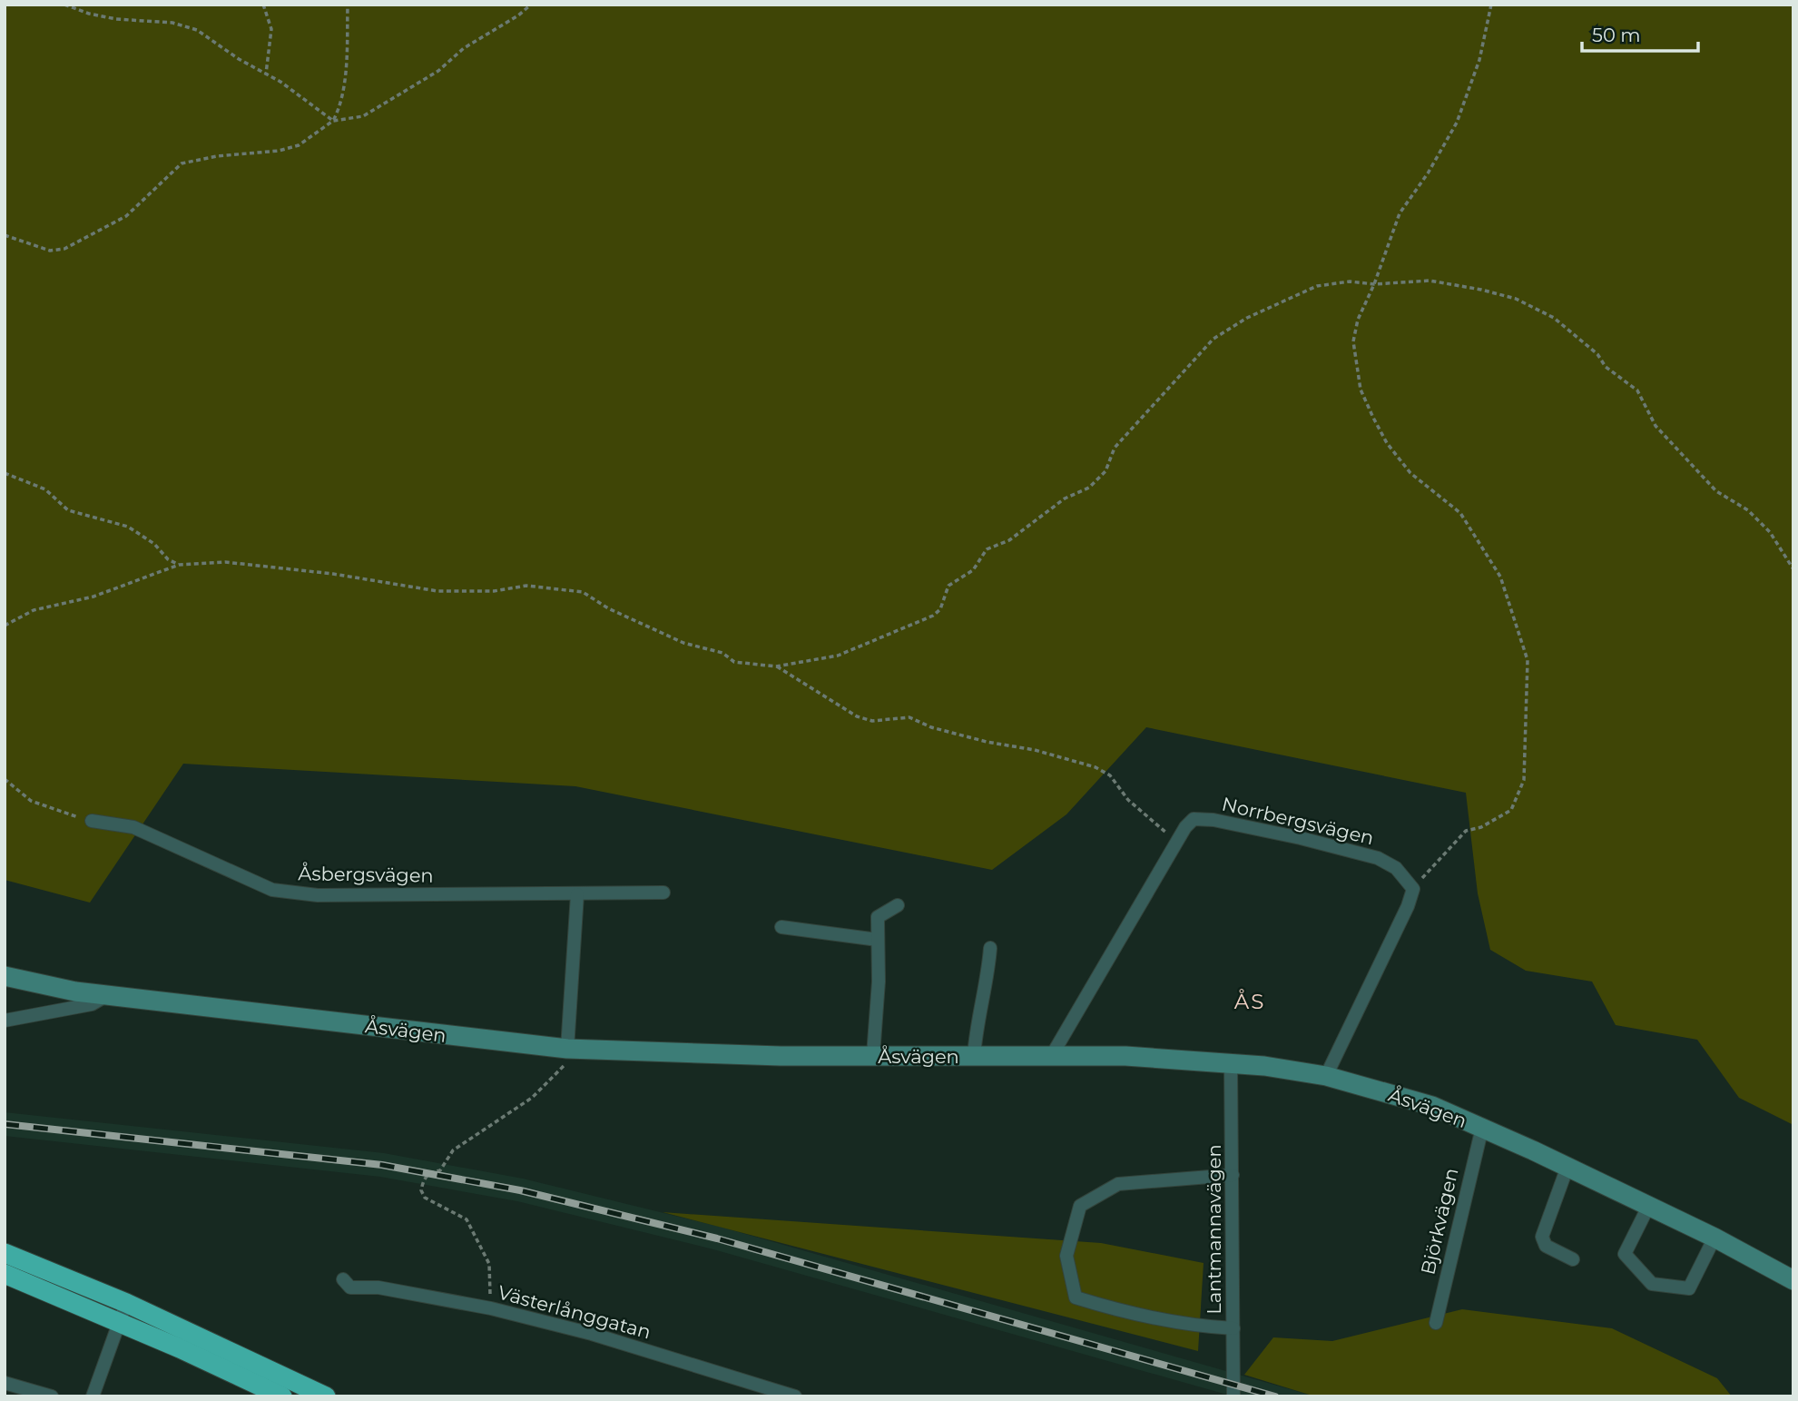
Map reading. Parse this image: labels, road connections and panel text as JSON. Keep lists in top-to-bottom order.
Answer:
{
  "streets": {
    "street": [
      "Norrbergsvägen",
      "Åsbergsvägen",
      "Åsvägen",
      "Björkvägen",
      "Lantmannavägen",
      "Västerlånggatan"
    ]
  },
  "crossings": [
    ["Norrbergsvägen", "Åsvägen"],
    ["Åsvägen", "Björkvägen"],
    ["Åsvägen", "Lantmannavägen"]
  ],
  "districts": ["ÅS"],
  "scale_bar": "50 m"
}
